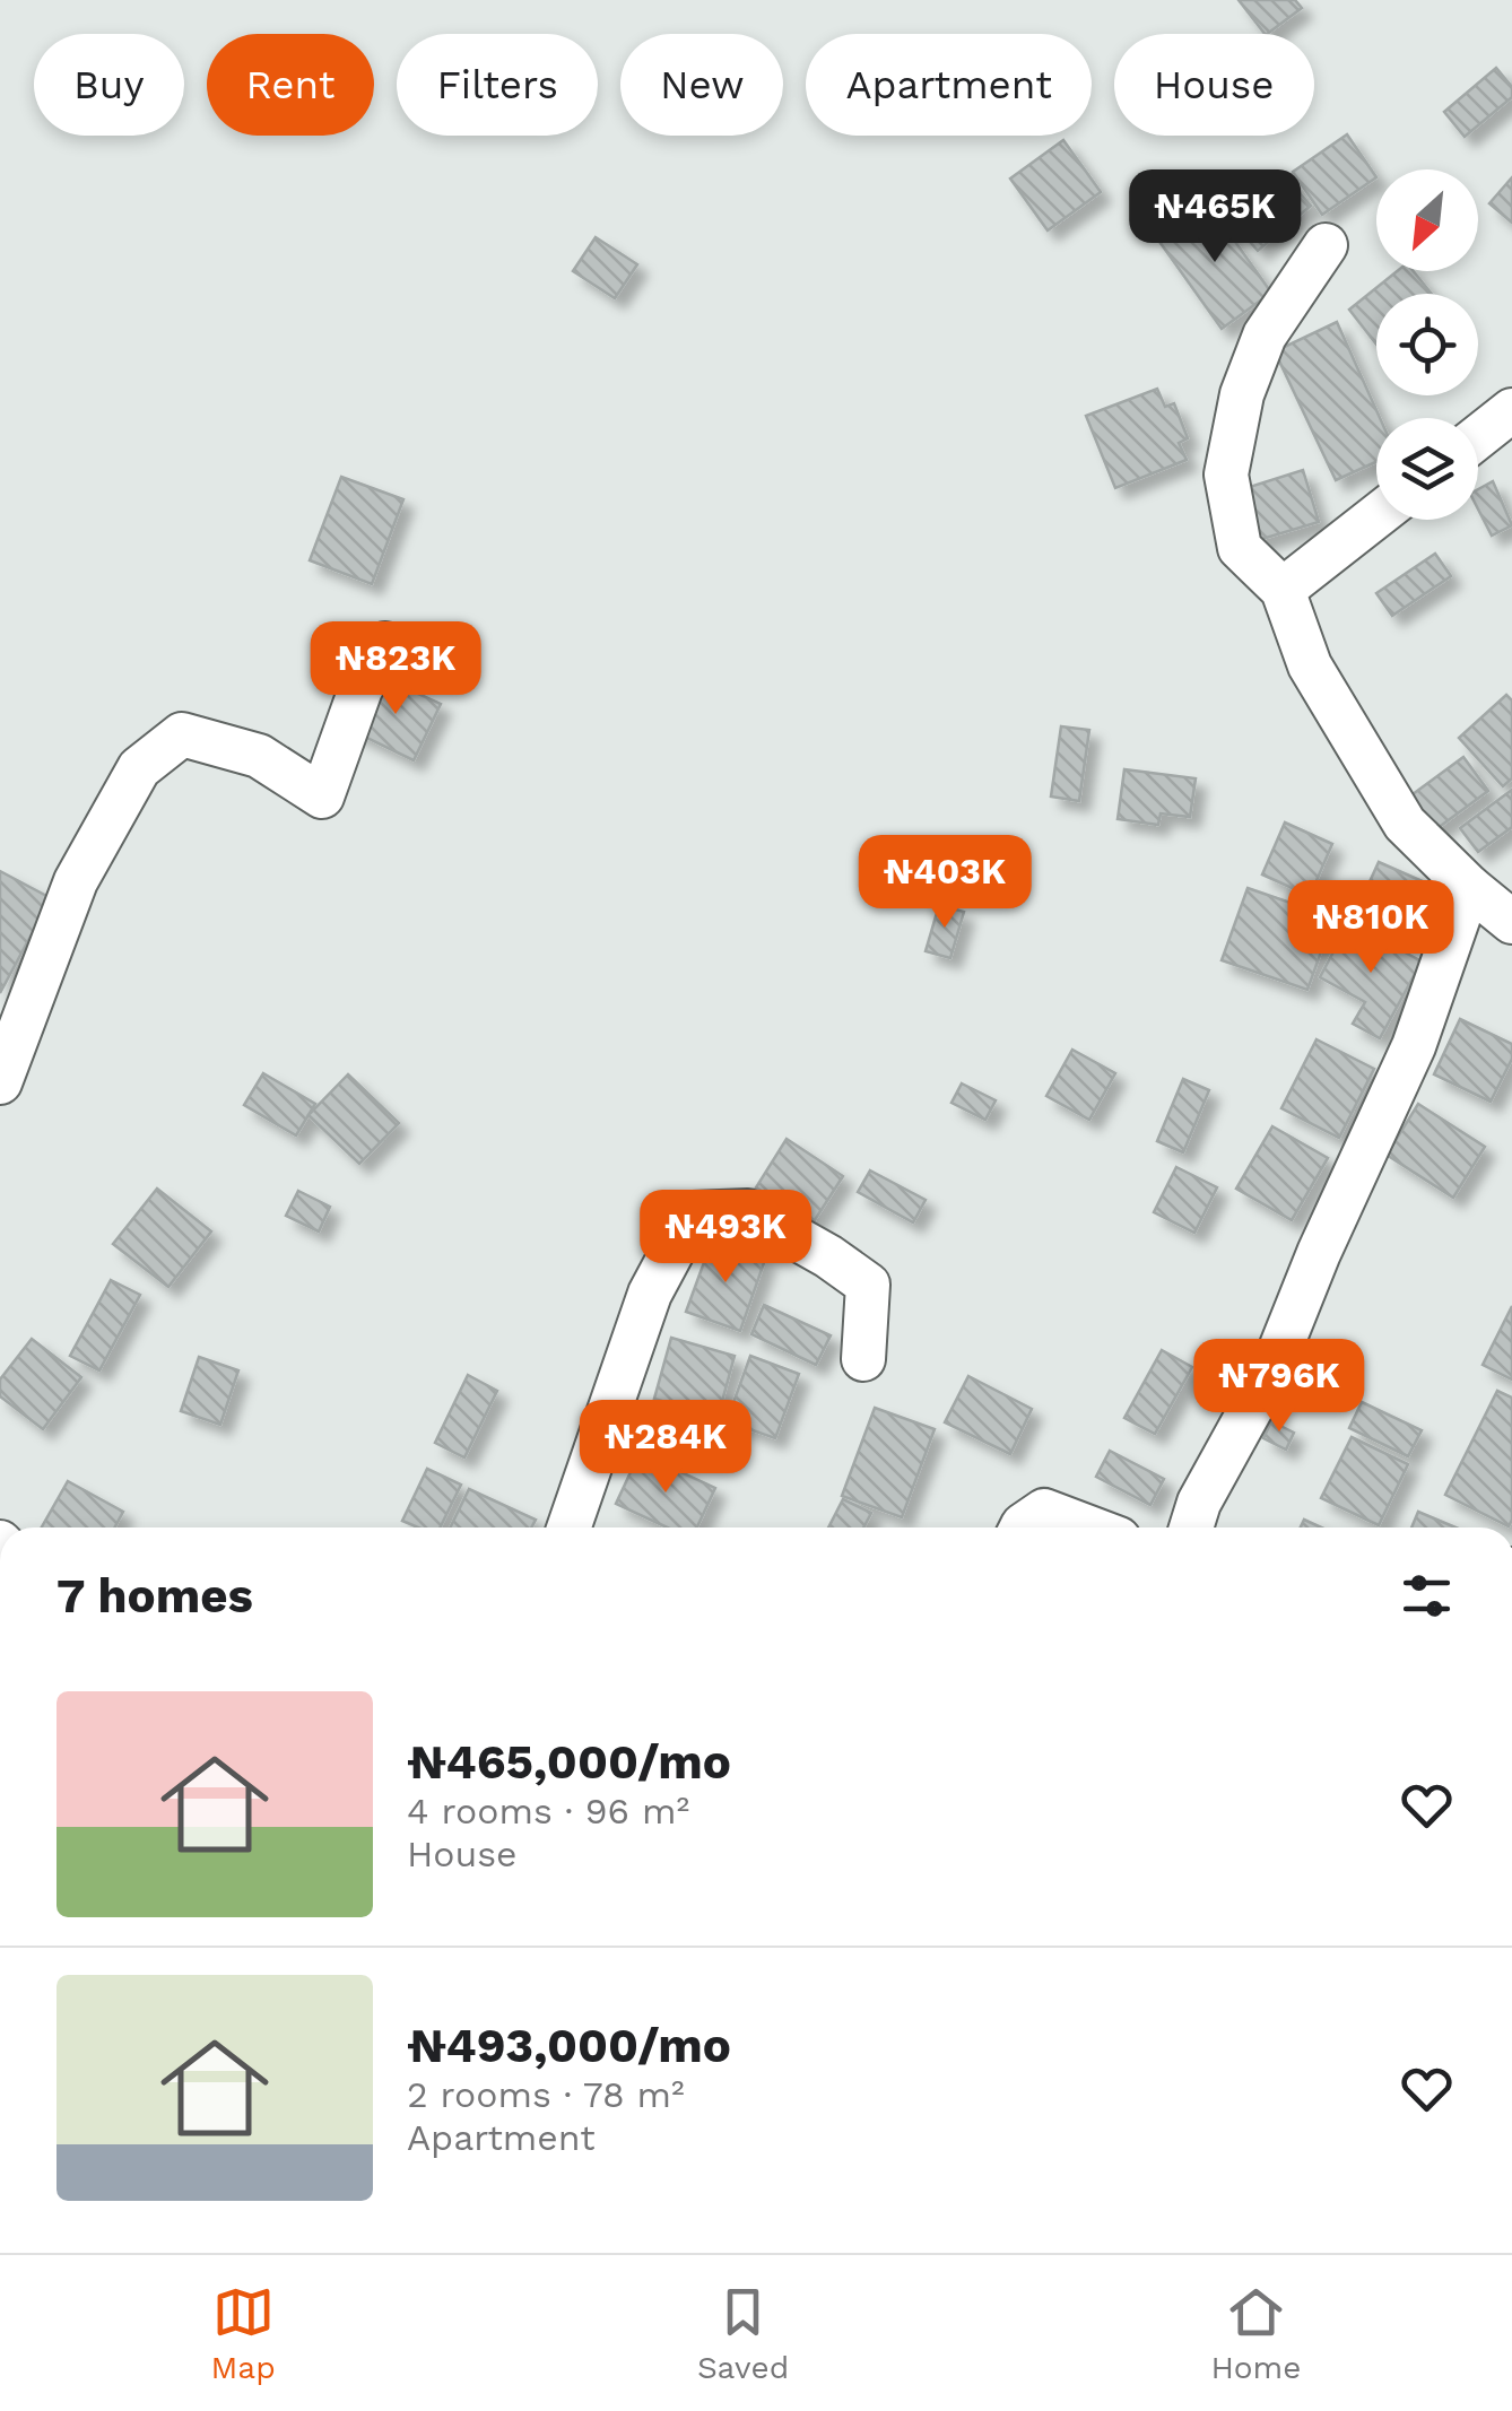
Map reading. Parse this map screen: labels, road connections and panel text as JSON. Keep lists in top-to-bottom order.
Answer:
{
  "north": "bottom left",
  "page": {
    "chip": [
      "Buy",
      "Rent",
      "Filters",
      "New",
      "Apartment",
      "House"
    ],
    "price": [
      "₦465K",
      "₦823K",
      "₦403K",
      "₦810K",
      "₦493K",
      "₦796K",
      "₦284K"
    ],
    "heading": "7 homes",
    "list": [
      {
        "name": "₦465,000/mo",
        "note": "4 rooms · 96 m² · House"
      },
      {
        "name": "₦493,000/mo",
        "note": "2 rooms · 78 m² · Apartment"
      }
    ],
    "tabs": ["Map", "Saved", "Home"]
  }
}
